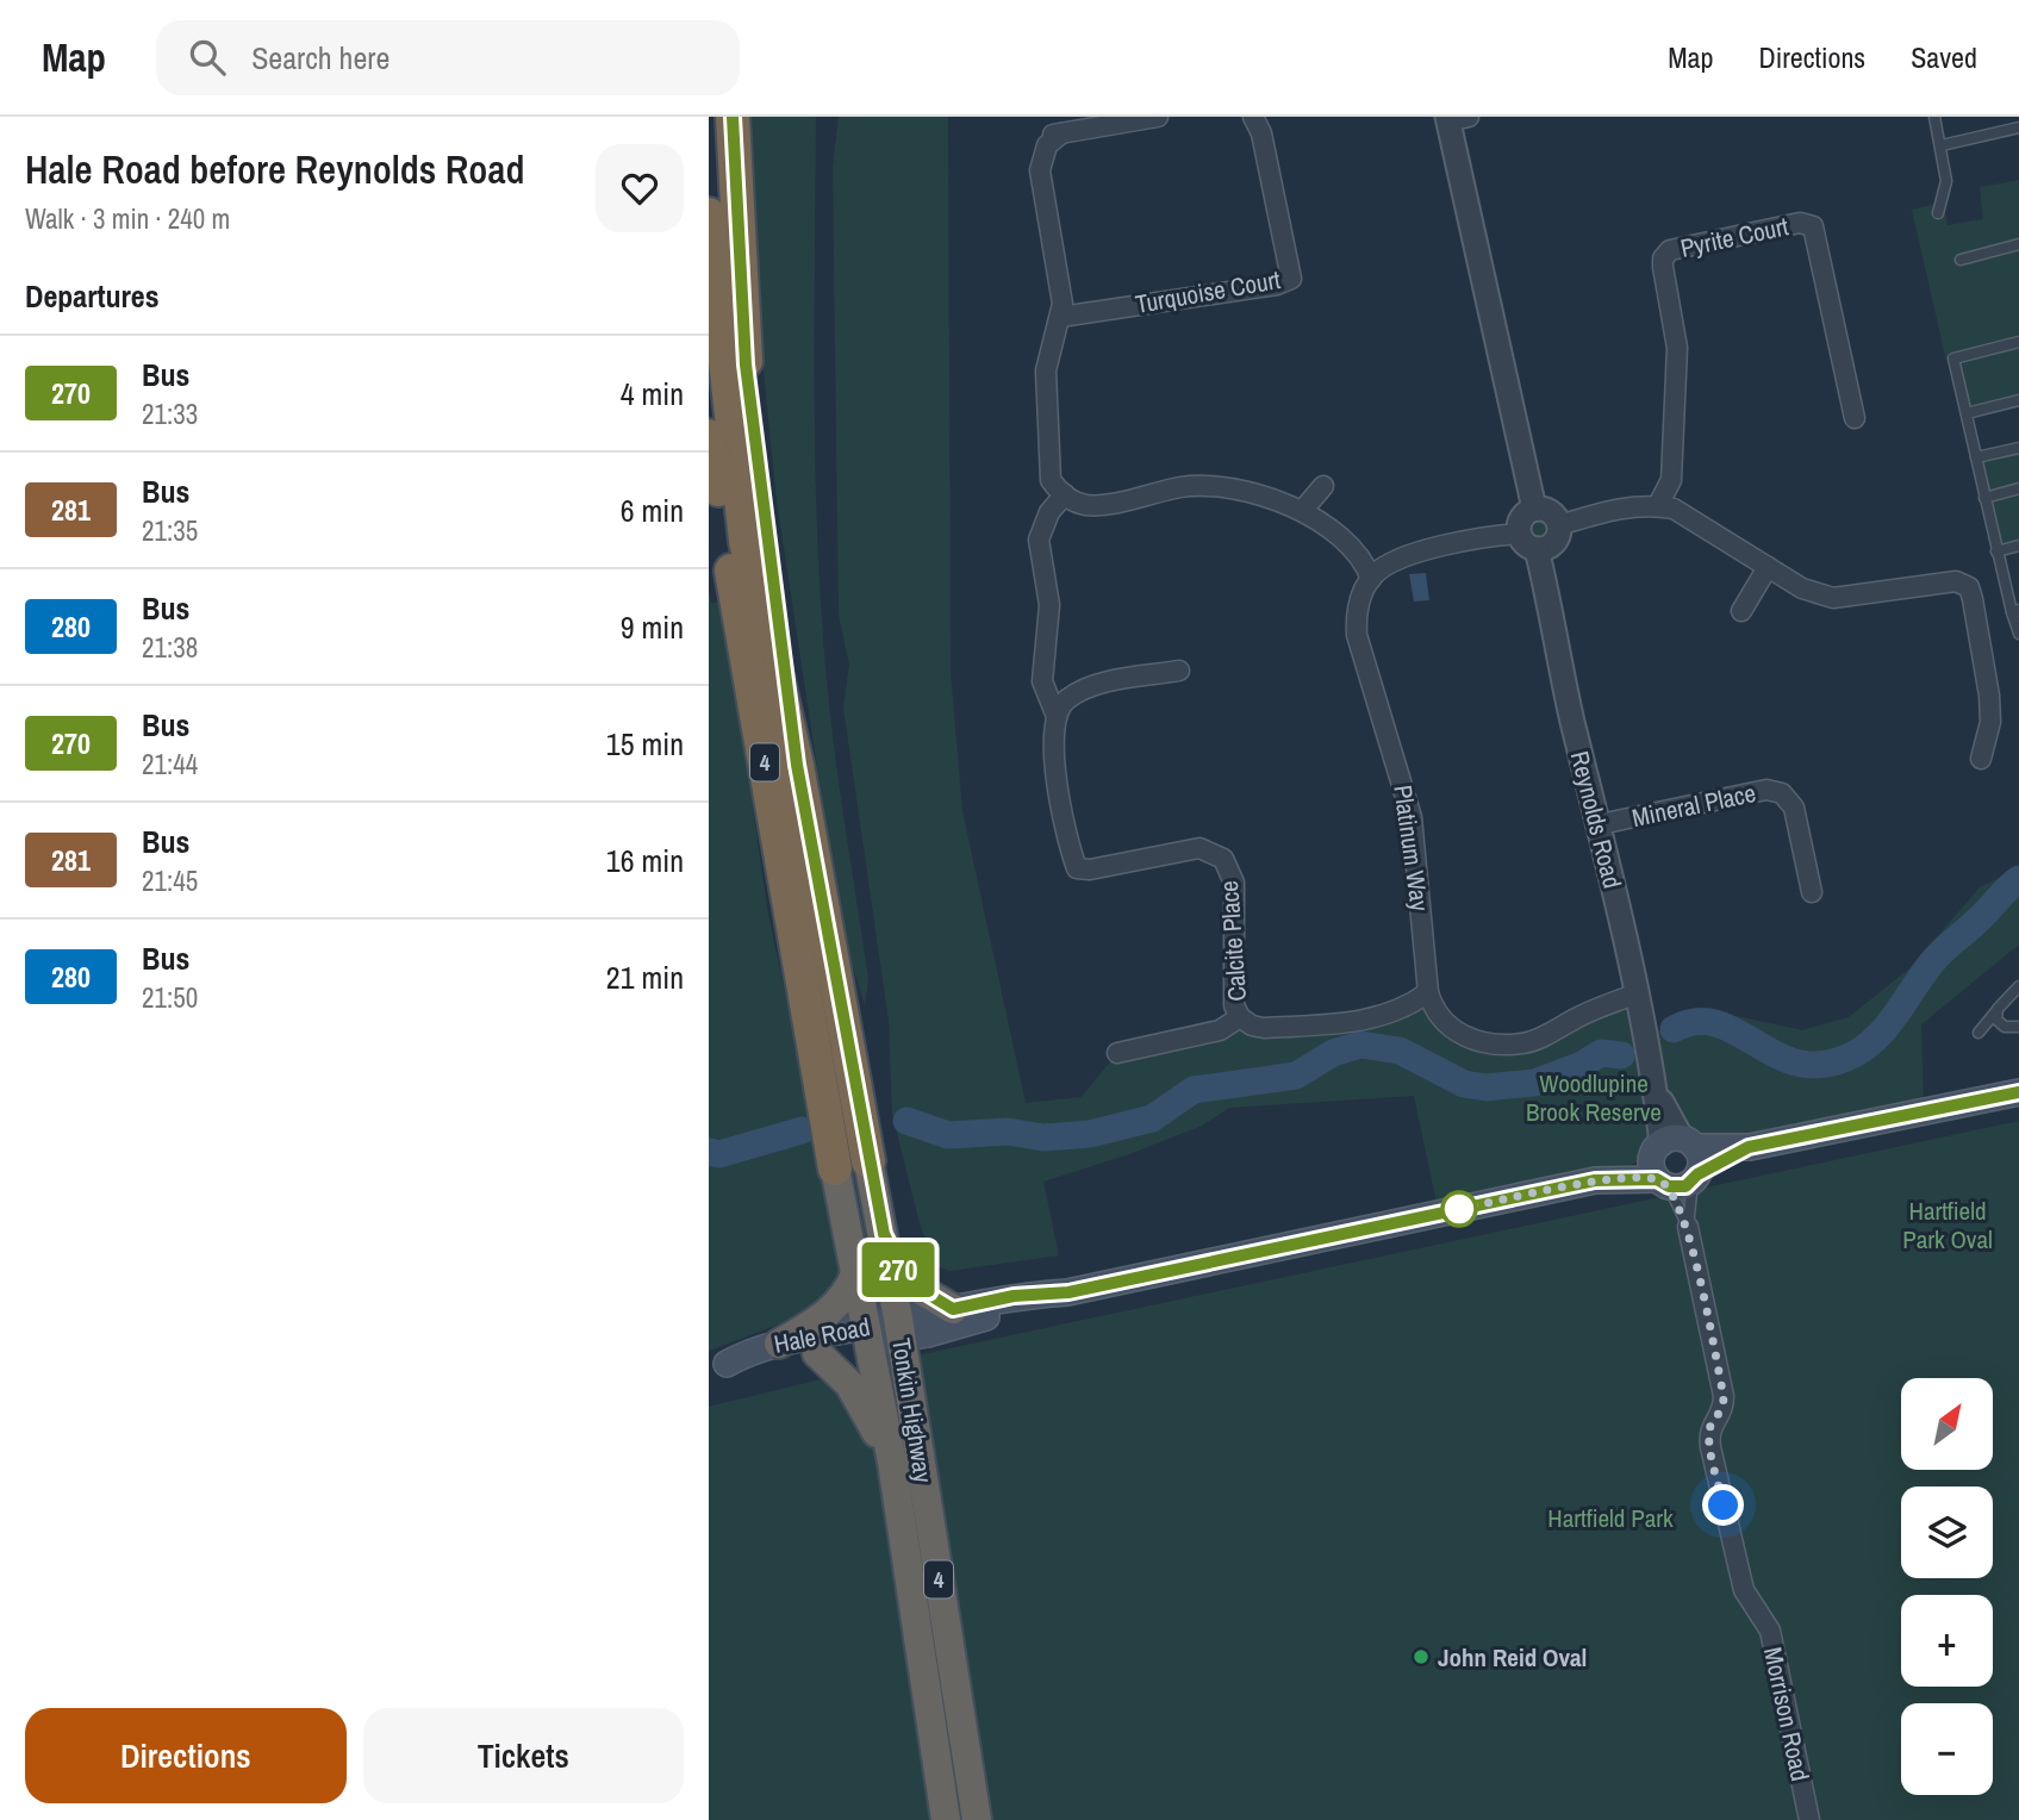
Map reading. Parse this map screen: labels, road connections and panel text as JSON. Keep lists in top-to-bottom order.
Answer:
{
  "streets": {
    "highway": ["4", "Tonkin Highway"],
    "main road": ["Hale Road"],
    "street": [
      "Pyrite Court",
      "Turquoise Court",
      "Mineral Place",
      "Reynolds Road",
      "Platinum Way",
      "Calcite Place",
      "Morrison Road"
    ]
  },
  "crossings": [
    ["Mineral Place", "Reynolds Road"],
    ["Reynolds Road", "Hale Road"],
    ["Reynolds Road", "Morrison Road"],
    ["Hale Road", "Tonkin Highway"],
    ["Hale Road", "Morrison Road"]
  ],
  "parks": ["Woodlupine Brook Reserve", "Hartfield Park Oval", "Hartfield Park"],
  "places": ["John Reid Oval"],
  "lines": ["bus line 270"],
  "north": "top right",
  "page": {
    "header": "Map",
    "search": "Search here",
    "nav": ["Map", "Directions", "Saved"],
    "heading": [
      ["Hale Road before Reynolds Road", "Walk · 3 min · 240 m"],
      "Departures"
    ],
    "on_map": "270",
    "list": [
      {
        "mark": "270",
        "name": "Bus",
        "note": "21:33",
        "value": "4 min"
      },
      {
        "mark": "281",
        "name": "Bus",
        "note": "21:35",
        "value": "6 min"
      },
      {
        "mark": "280",
        "name": "Bus",
        "note": "21:38",
        "value": "9 min"
      },
      {
        "mark": "270",
        "name": "Bus",
        "note": "21:44",
        "value": "15 min"
      },
      {
        "mark": "281",
        "name": "Bus",
        "note": "21:45",
        "value": "16 min"
      },
      {
        "mark": "280",
        "name": "Bus",
        "note": "21:50",
        "value": "21 min"
      }
    ],
    "map_buttons": ["+", "−"],
    "buttons": ["Directions", "Tickets"]
  }
}
